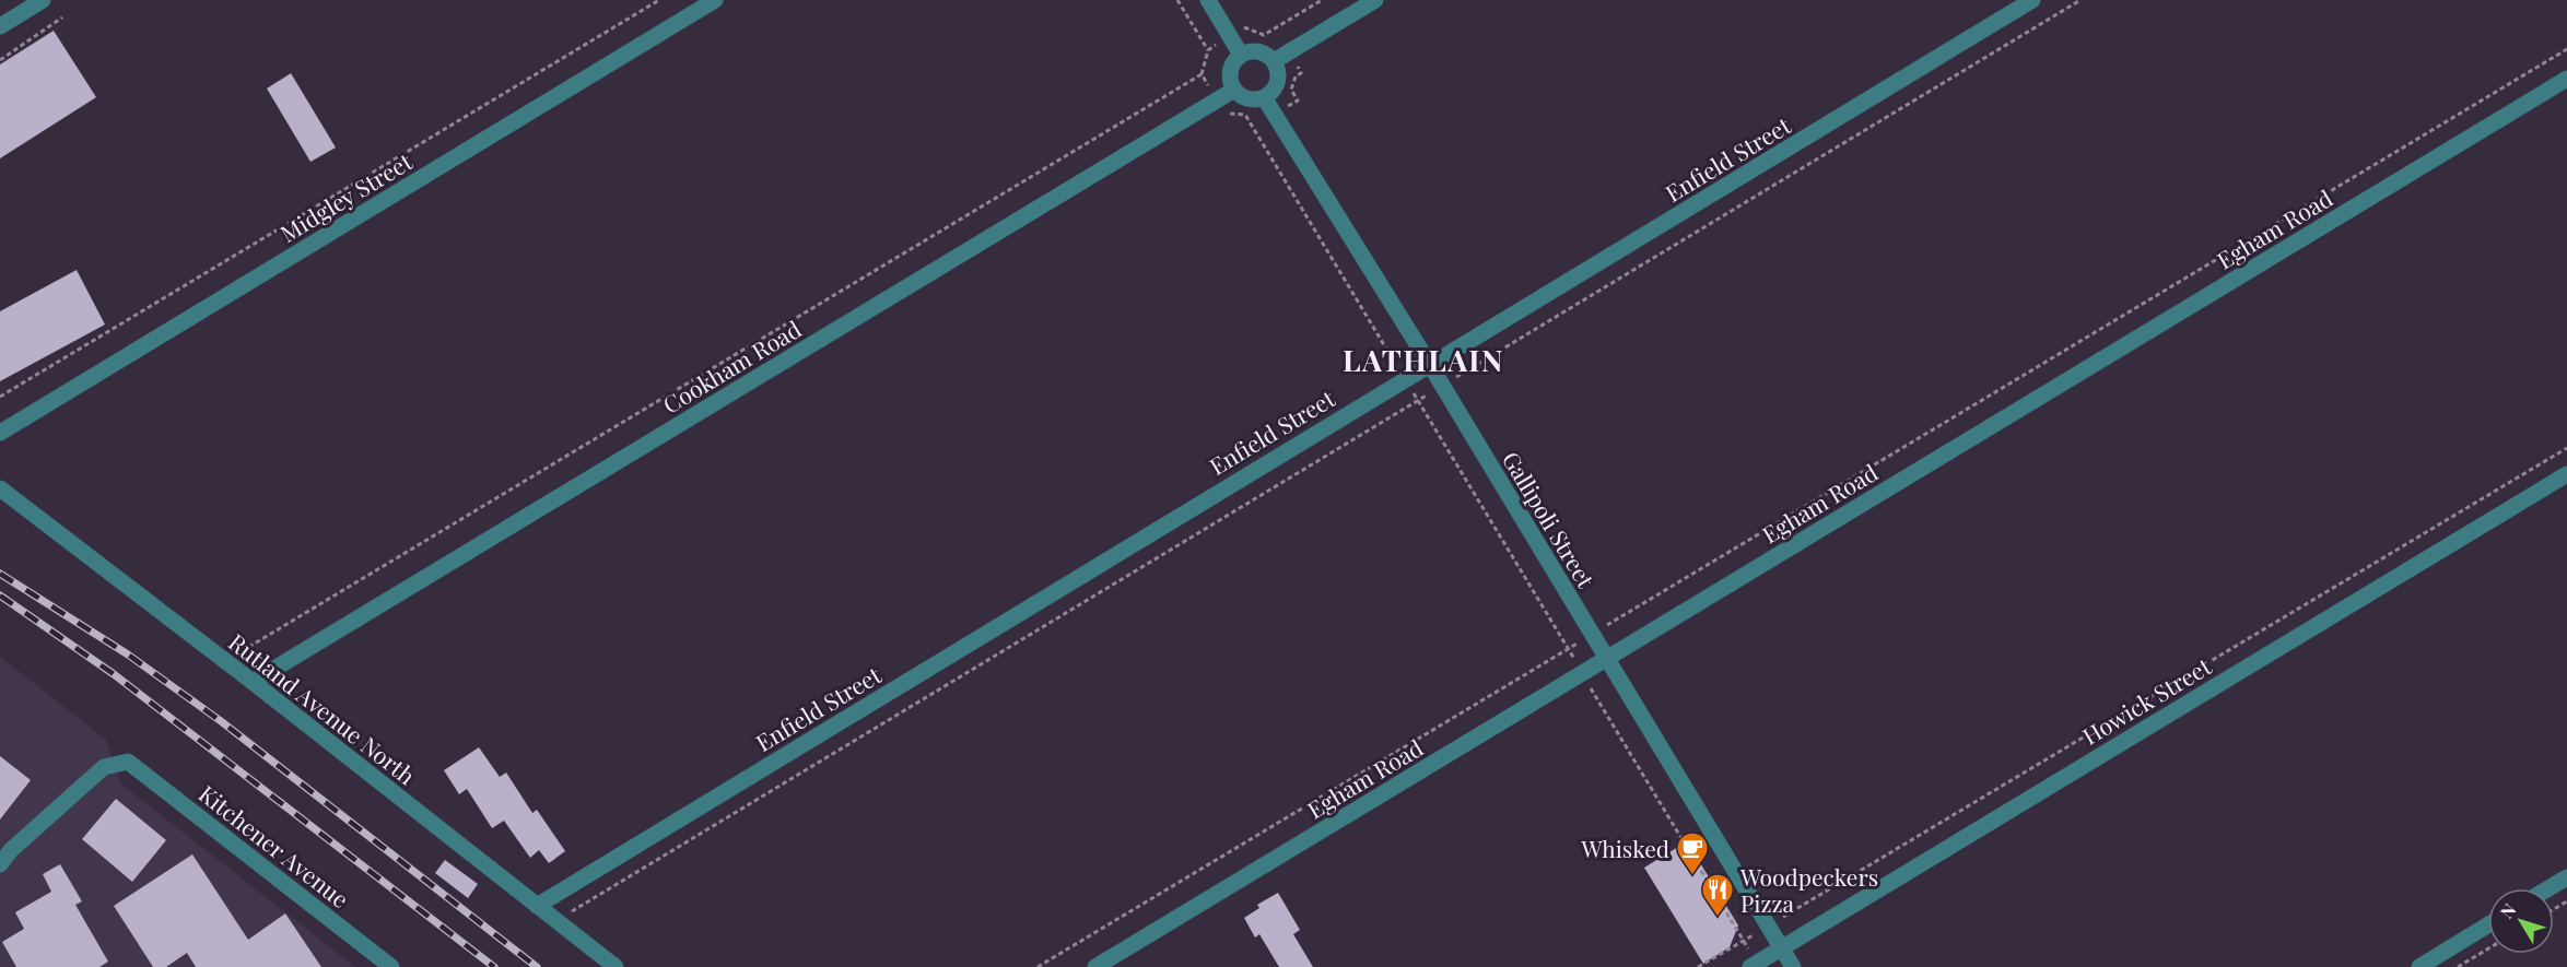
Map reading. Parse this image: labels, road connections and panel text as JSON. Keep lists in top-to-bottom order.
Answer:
{
  "streets": {
    "street": [
      "Enfield Street",
      "Midgley Street",
      "Egham Road",
      "Cookham Road",
      "Gallipoli Street",
      "Howick Street",
      "Rutland Avenue North",
      "Kitchener Avenue"
    ]
  },
  "crossings": [
    ["Enfield Street", "Gallipoli Street"],
    ["Enfield Street", "Rutland Avenue North"],
    ["Egham Road", "Gallipoli Street"],
    ["Cookham Road", "Gallipoli Street"],
    ["Cookham Road", "Rutland Avenue North"],
    ["Gallipoli Street", "Howick Street"]
  ],
  "districts": ["LATHLAIN"],
  "places": {
    "cafe": ["Whisked"],
    "restaurant": ["Woodpeckers Pizza"]
  },
  "north": "top left"
}
